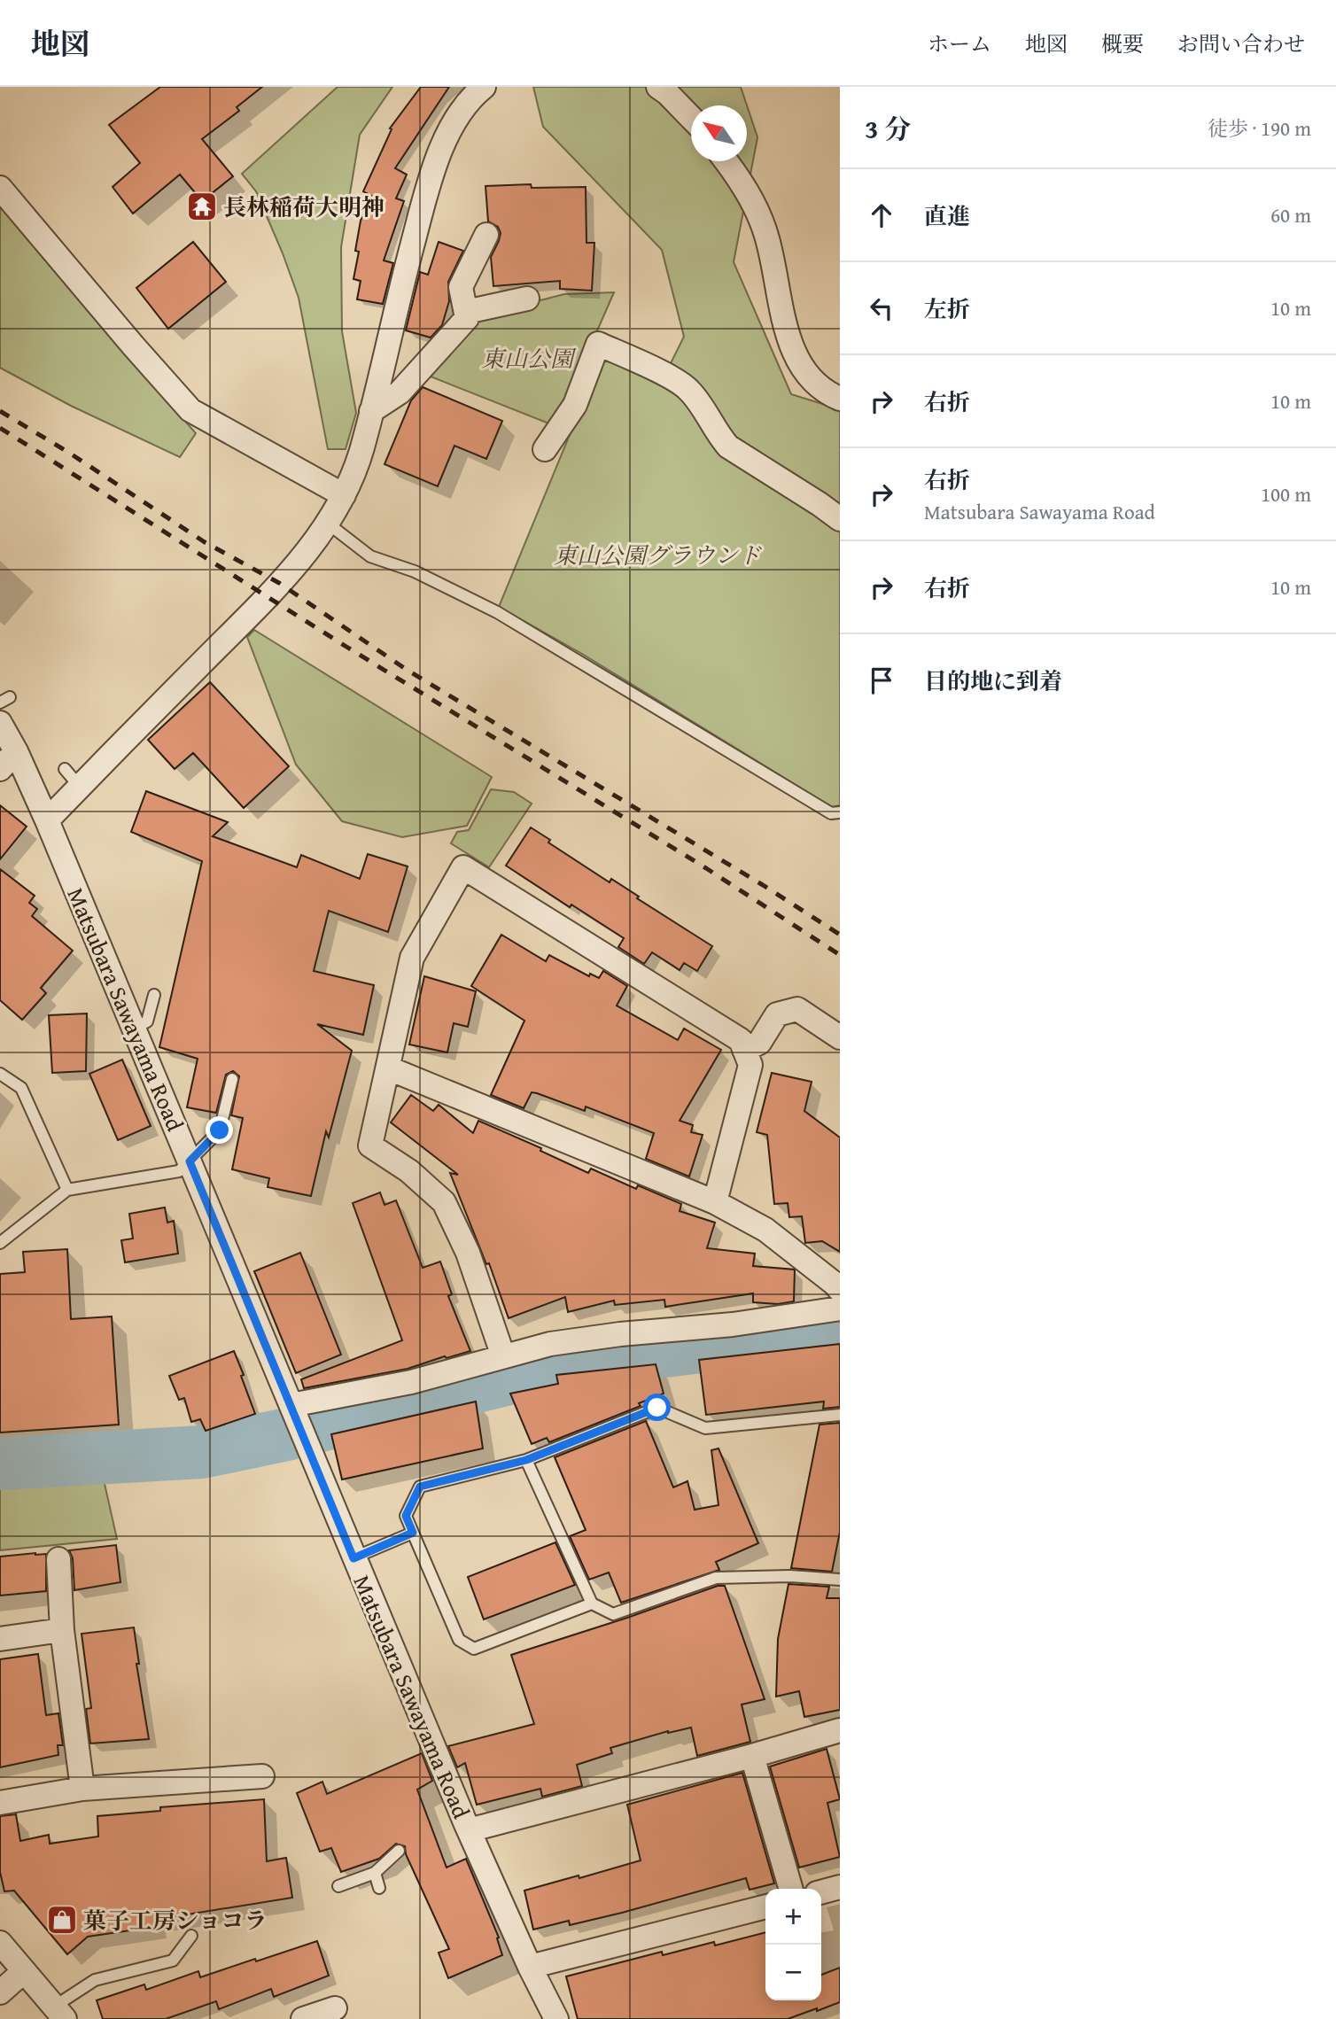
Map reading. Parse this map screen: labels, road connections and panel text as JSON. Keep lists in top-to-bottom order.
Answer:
{
  "streets": {
    "street": ["Matsubara Sawayama Road"]
  },
  "parks": ["東山公園", "東山公園グラウンド"],
  "places": {
    "temple": ["長林稲荷大明神"],
    "shop": ["菓子工房ショコラ"]
  },
  "north": "top left",
  "page": {
    "header": "地図",
    "nav": [
      "ホーム",
      "地図",
      "概要",
      "お問い合わせ"
    ],
    "heading": ["3 分", "徒歩 · 190 m"],
    "list": [
      ["直進", "60 m"],
      ["左折", "10 m"],
      ["右折", "10 m"],
      ["右折", "Matsubara Sawayama Road", "100 m"],
      ["右折", "10 m"],
      "目的地に到着"
    ],
    "map_buttons": ["+", "−"]
  }
}
